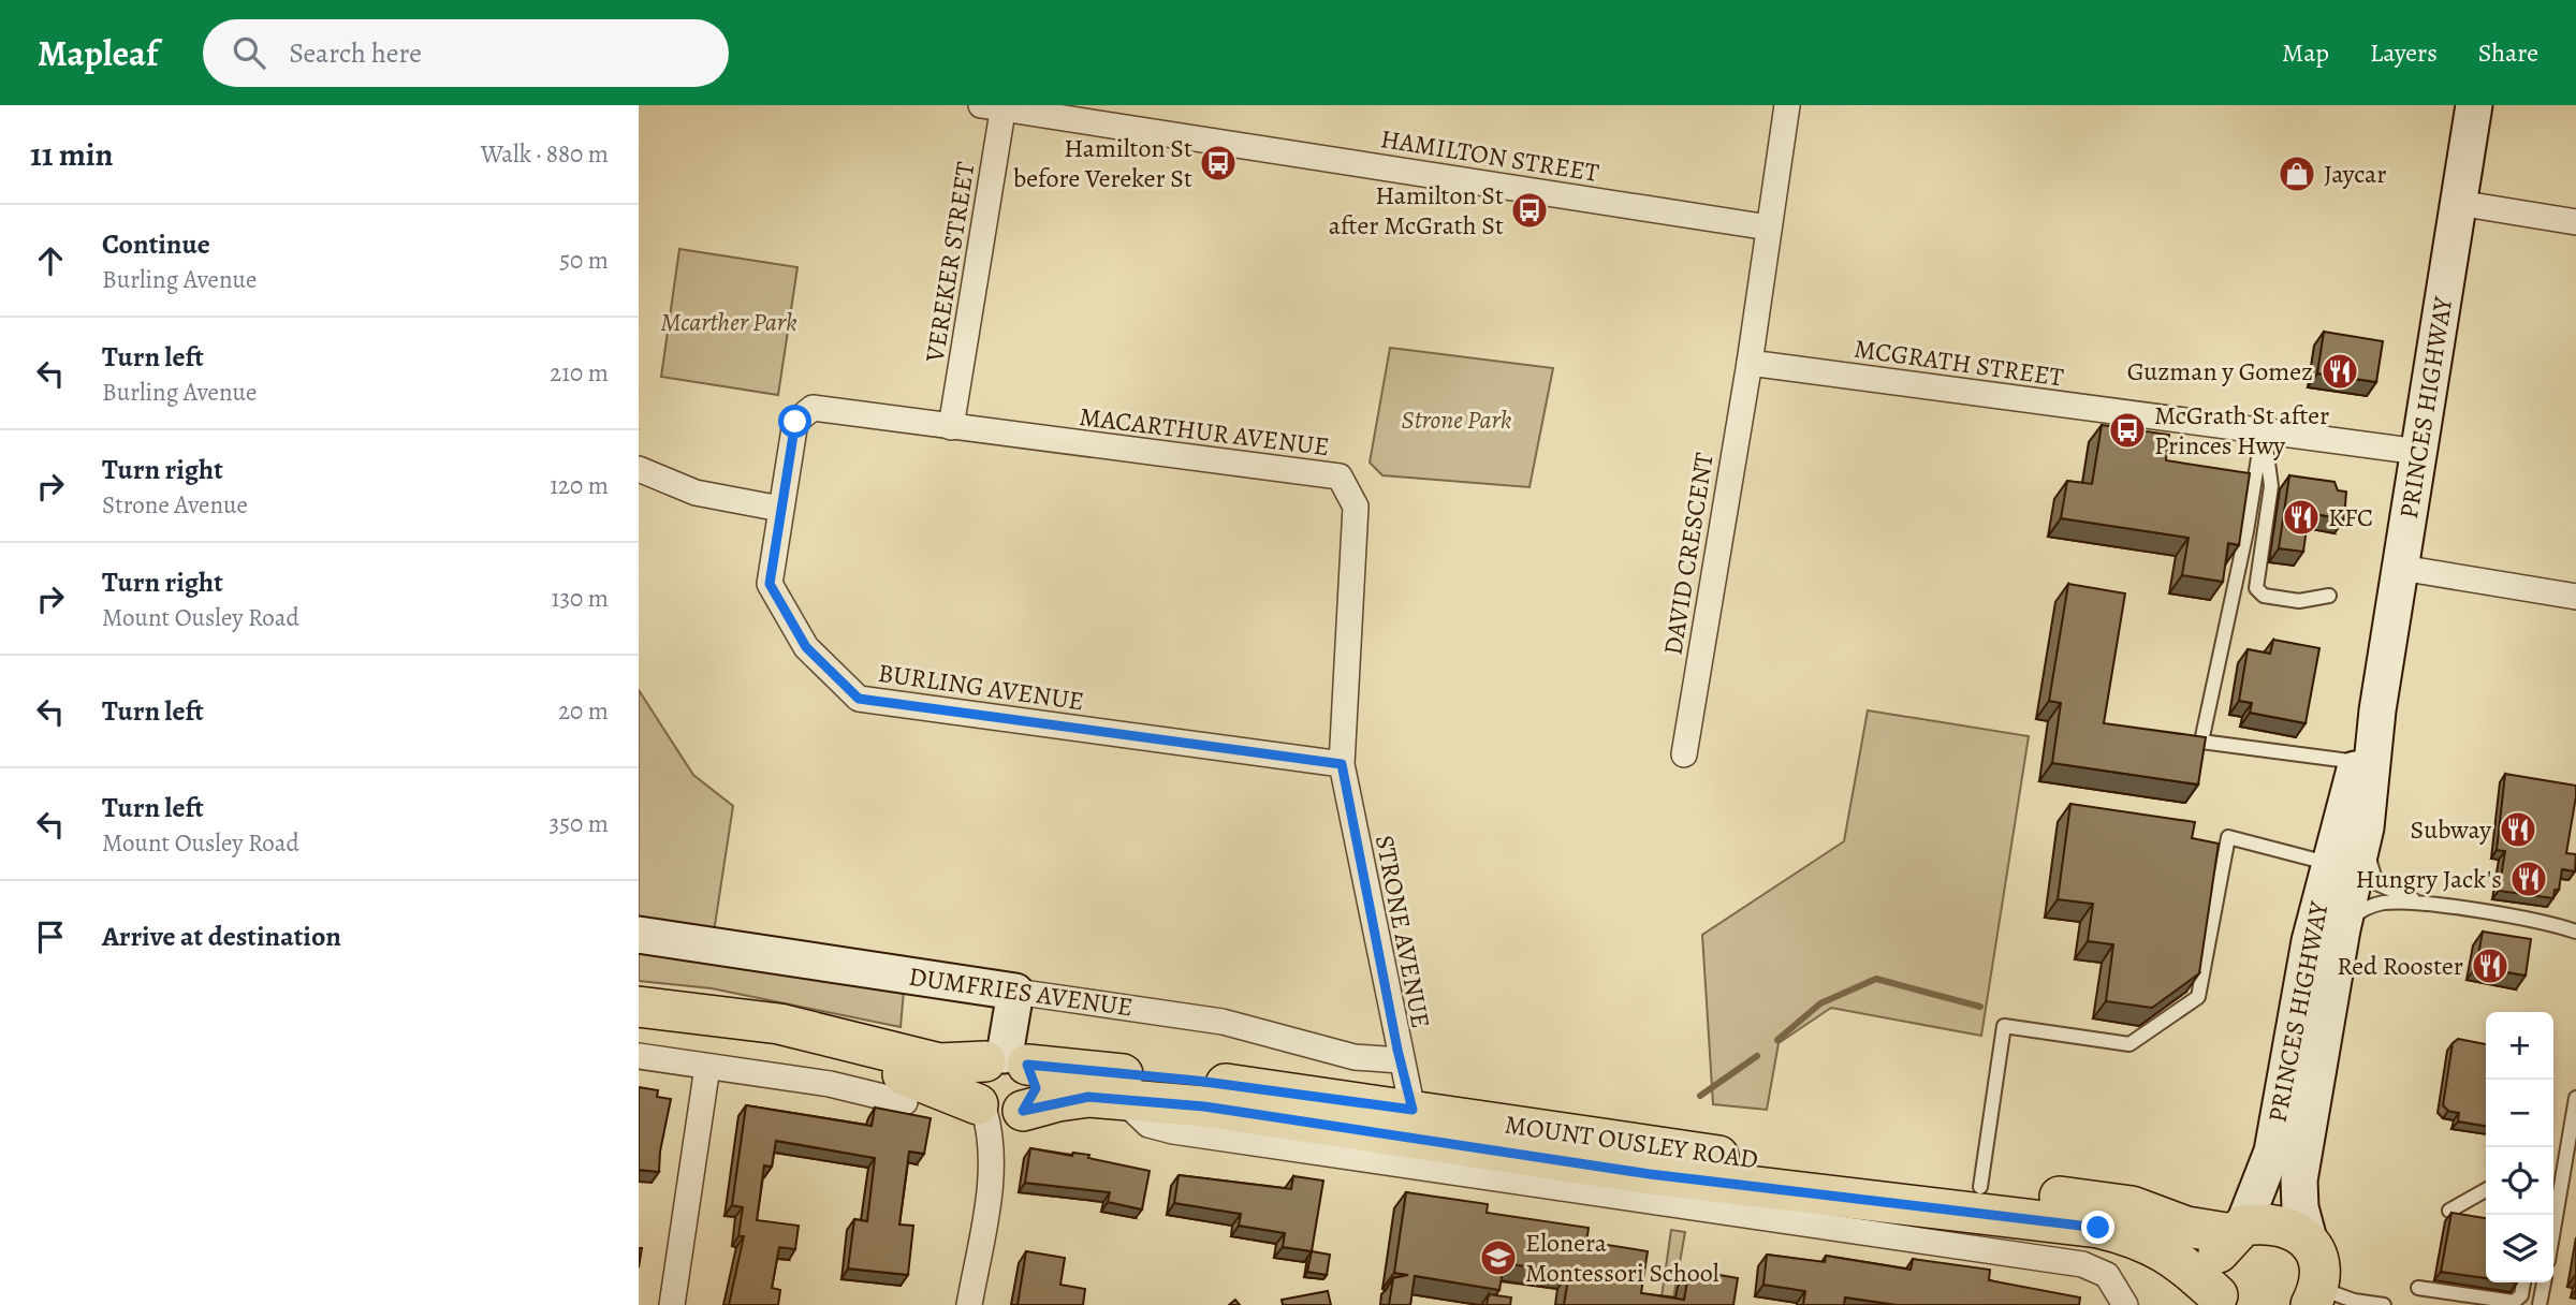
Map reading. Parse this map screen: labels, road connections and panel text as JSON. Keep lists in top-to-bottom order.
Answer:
{
  "streets": {
    "main road": ["PRINCES HIGHWAY", "DUMFRIES AVENUE", "MOUNT OUSLEY ROAD"],
    "street": [
      "HAMILTON STREET",
      "VEREKER STREET",
      "MCGRATH STREET",
      "MACARTHUR AVENUE",
      "DAVID CRESCENT",
      "BURLING AVENUE",
      "STRONE AVENUE"
    ]
  },
  "crossings": [
    ["HAMILTON STREET", "VEREKER STREET"],
    ["VEREKER STREET", "MACARTHUR AVENUE"],
    ["VEREKER STREET", "BURLING AVENUE"],
    ["MCGRATH STREET", "PRINCES HIGHWAY"],
    ["MCGRATH STREET", "DAVID CRESCENT"],
    ["PRINCES HIGHWAY", "MOUNT OUSLEY ROAD"],
    ["MACARTHUR AVENUE", "BURLING AVENUE"],
    ["MACARTHUR AVENUE", "STRONE AVENUE"],
    ["BURLING AVENUE", "STRONE AVENUE"],
    ["STRONE AVENUE", "DUMFRIES AVENUE"],
    ["STRONE AVENUE", "MOUNT OUSLEY ROAD"]
  ],
  "parks": ["Mcarther Park", "Strone Park"],
  "places": {
    "bus stop": ["Hamilton St before Vereker St", "Hamilton St after McGrath St", "McGrath St after Princes Hwy"],
    "shop": ["Jaycar"],
    "restaurant": [
      "Guzman y Gomez",
      "KFC",
      "Subway",
      "Hungry Jack's",
      "Red Rooster"
    ],
    "school or university": ["Elonera Montessori School"]
  },
  "page": {
    "header": "Mapleaf",
    "search": "Search here",
    "nav": ["Map", "Layers", "Share"],
    "heading": ["11 min", "Walk · 880 m"],
    "list": [
      ["Continue", "Burling Avenue", "50 m"],
      ["Turn left", "Burling Avenue", "210 m"],
      ["Turn right", "Strone Avenue", "120 m"],
      ["Turn right", "Mount Ousley Road", "130 m"],
      ["Turn left", "20 m"],
      ["Turn left", "Mount Ousley Road", "350 m"],
      "Arrive at destination"
    ],
    "map_buttons": ["+", "−"]
  }
}
